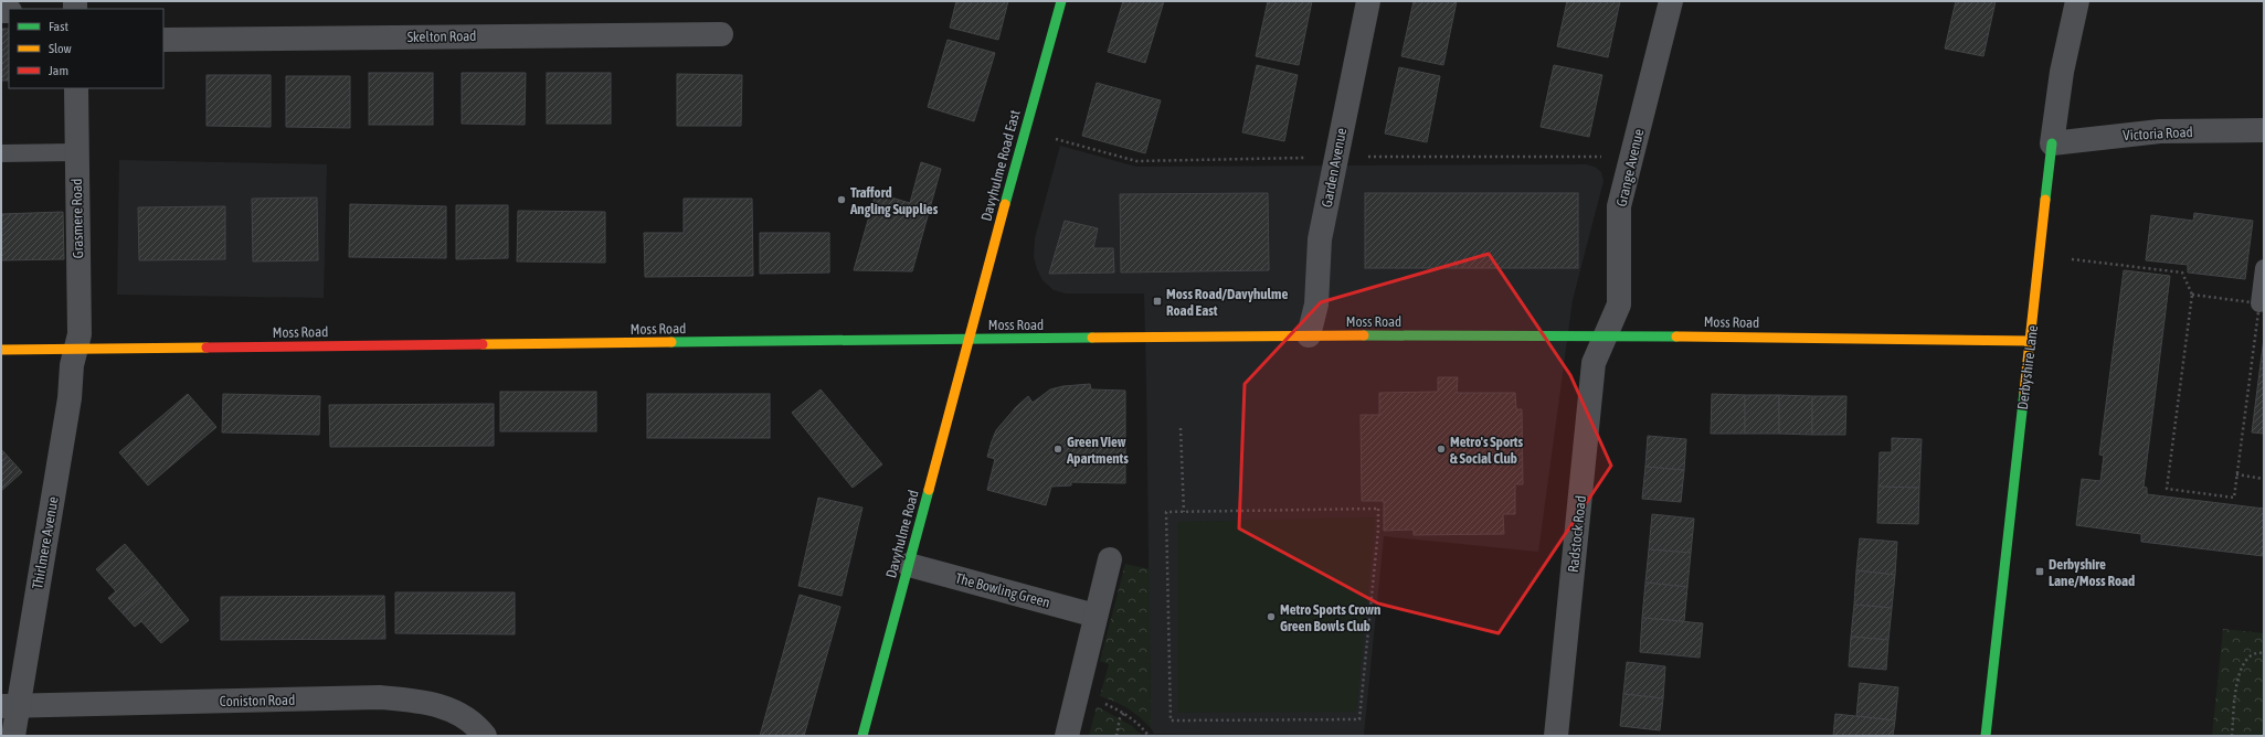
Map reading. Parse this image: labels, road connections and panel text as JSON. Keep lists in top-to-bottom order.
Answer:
{
  "streets": {
    "street": [
      "Skelton Road",
      "Victoria Road",
      "Davyhulme Road East",
      "Garden Avenue",
      "Grange Avenue",
      "Grasmere Road",
      "Moss Road",
      "Derbyshire Lane",
      "Davyhulme Road",
      "Radstock Road",
      "Thirlmere Avenue",
      "The Bowling Green",
      "Coniston Road"
    ]
  },
  "crossings": [
    ["Victoria Road", "Derbyshire Lane"],
    ["Davyhulme Road East", "Moss Road"],
    ["Davyhulme Road East", "Davyhulme Road"],
    ["Garden Avenue", "Moss Road"],
    ["Grange Avenue", "Moss Road"],
    ["Grange Avenue", "Radstock Road"],
    ["Grasmere Road", "Moss Road"],
    ["Grasmere Road", "Thirlmere Avenue"],
    ["Moss Road", "Derbyshire Lane"],
    ["Moss Road", "Davyhulme Road"],
    ["Moss Road", "Radstock Road"],
    ["Moss Road", "Thirlmere Avenue"],
    ["Davyhulme Road", "The Bowling Green"],
    ["Thirlmere Avenue", "Coniston Road"]
  ],
  "places": {
    "other": [
      "Trafford Angling Supplies",
      "Green View Apartments",
      "Metro's Sports & Social Club",
      "Metro Sports Crown Green Bowls Club"
    ],
    "transit": ["Moss Road/Davyhulme Road East", "Derbyshire Lane/Moss Road"]
  },
  "legend": ["Fast", "Slow", "Jam"]
}
